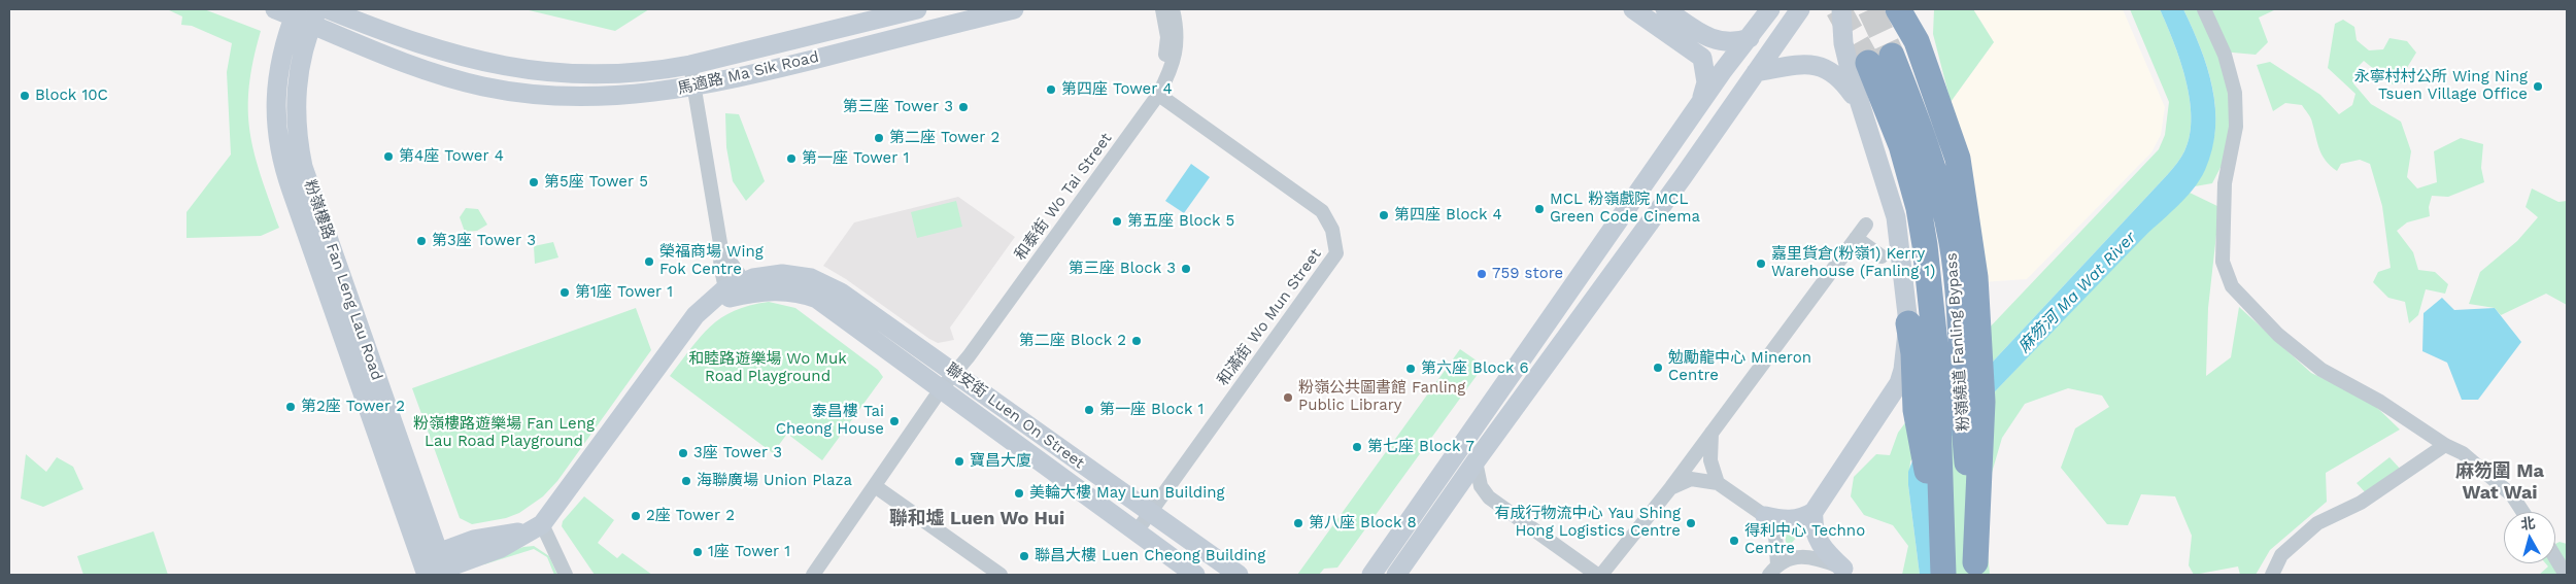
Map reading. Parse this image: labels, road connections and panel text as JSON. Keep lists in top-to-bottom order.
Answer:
{
  "streets": {
    "highway": ["粉嶺繞道 Fanling Bypass"],
    "main road": ["馬適路 Ma Sik Road", "粉嶺樓路 Fan Leng Lau Road", "聯安街 Luen On Street"],
    "street": ["和泰街 Wo Tai Street", "和滿街 Wo Mun Street"]
  },
  "crossings": [
    ["馬適路 Ma Sik Road", "粉嶺樓路 Fan Leng Lau Road"],
    ["和泰街 Wo Tai Street", "和滿街 Wo Mun Street"],
    ["和泰街 Wo Tai Street", "聯安街 Luen On Street"],
    ["和滿街 Wo Mun Street", "聯安街 Luen On Street"]
  ],
  "districts": ["麻笏圍 Ma Wat Wai", "聯和墟 Luen Wo Hui"],
  "water": ["麻笏河 Ma Wat River"],
  "parks": ["和睦路遊樂場 Wo Muk Road Playground", "粉嶺樓路遊樂場 Fan Leng Lau Road Playground"],
  "places": [
    "永寧村村公所 Wing Ning Tsuen Village Office",
    "第四座 Tower 4",
    "Block 10C",
    "第三座 Tower 3",
    "第二座 Tower 2",
    "第4座 Tower 4",
    "第一座 Tower 1",
    "第5座 Tower 5",
    "MCL 粉嶺戲院 MCL Green Code Cinema",
    "第四座 Block 4",
    "第五座 Block 5",
    "第3座 Tower 3",
    "榮福商場 Wing Fok Centre",
    "嘉里貨倉(粉嶺1) Kerry Warehouse (Fanling 1)",
    "第三座 Block 3",
    "759 store",
    "第1座 Tower 1",
    "第二座 Block 2",
    "勉勵龍中心 Mineron Centre",
    "第六座 Block 6",
    "粉嶺公共圖書館 Fanling Public Library",
    "第2座 Tower 2",
    "第一座 Block 1",
    "泰昌樓 Tai Cheong House",
    "第七座 Block 7",
    "3座 Tower 3",
    "寶昌大廈",
    "海聯廣場 Union Plaza",
    "美輪大樓 May Lun Building",
    "2座 Tower 2",
    "第八座 Block 8",
    "有成行物流中心 Yau Shing Hong Logistics Centre",
    "得利中心 Techno Centre",
    "1座 Tower 1",
    "聯昌大樓 Luen Cheong Building"
  ],
  "north": "top"
}
